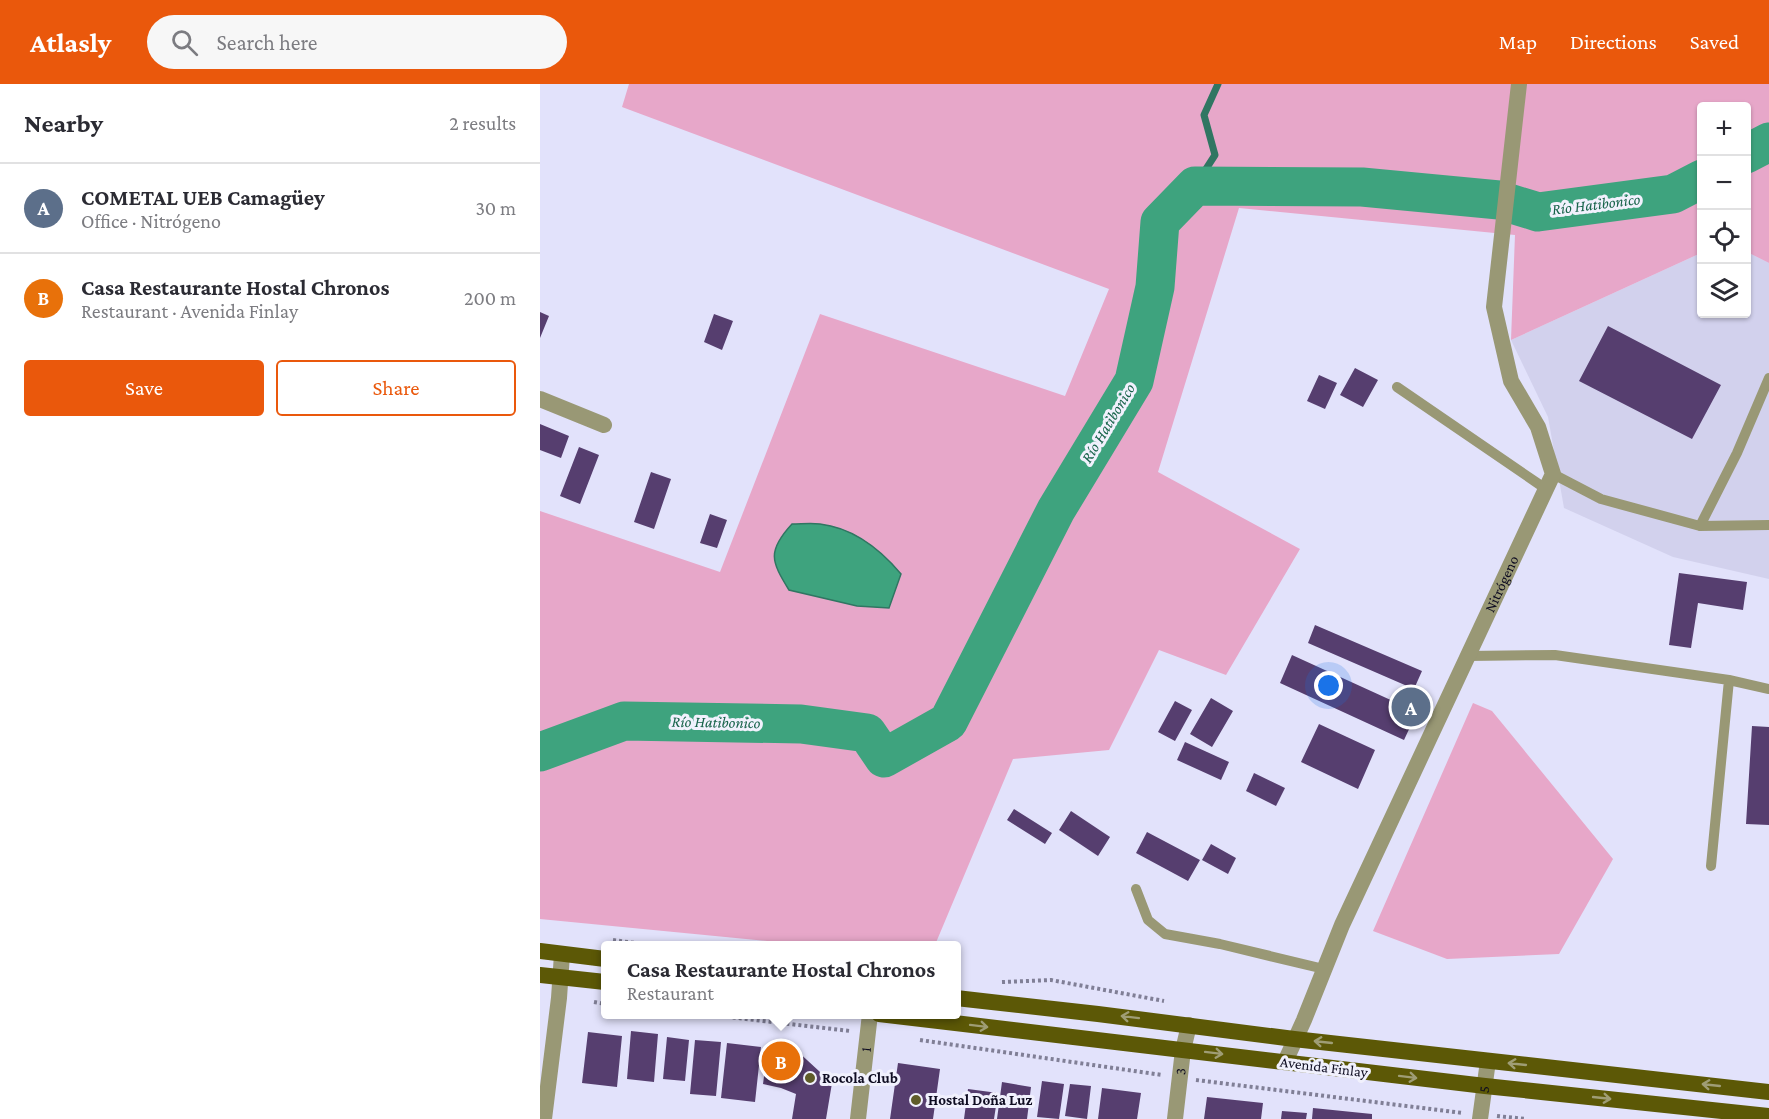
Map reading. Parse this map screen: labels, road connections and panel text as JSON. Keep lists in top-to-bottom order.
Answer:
{
  "streets": {
    "main road": ["Avenida Finlay"],
    "street": [
      "Nitrógeno",
      "1",
      "3",
      "5"
    ]
  },
  "crossings": [
    ["Nitrógeno", "Avenida Finlay"],
    ["Avenida Finlay", "3"],
    ["Avenida Finlay", "5"]
  ],
  "water": ["Río Hatibonico"],
  "places": ["Rocola Club", "Hostal Doña Luz"],
  "page": {
    "header": "Atlasly",
    "search": "Search here",
    "nav": ["Map", "Directions", "Saved"],
    "heading": ["Nearby", "2 results"],
    "map_buttons": ["+", "−"],
    "list": [
      {
        "mark": "A",
        "name": "COMETAL UEB Camagüey",
        "note": "Office · Nitrógeno",
        "value": "30 m"
      },
      {
        "mark": "B",
        "name": "Casa Restaurante Hostal Chronos",
        "note": "Restaurant · Avenida Finlay",
        "value": "200 m"
      }
    ],
    "buttons": ["Save", "Share"],
    "pins": ["A", "B"],
    "popup": ["Casa Restaurante Hostal Chronos", "Restaurant"]
  }
}
